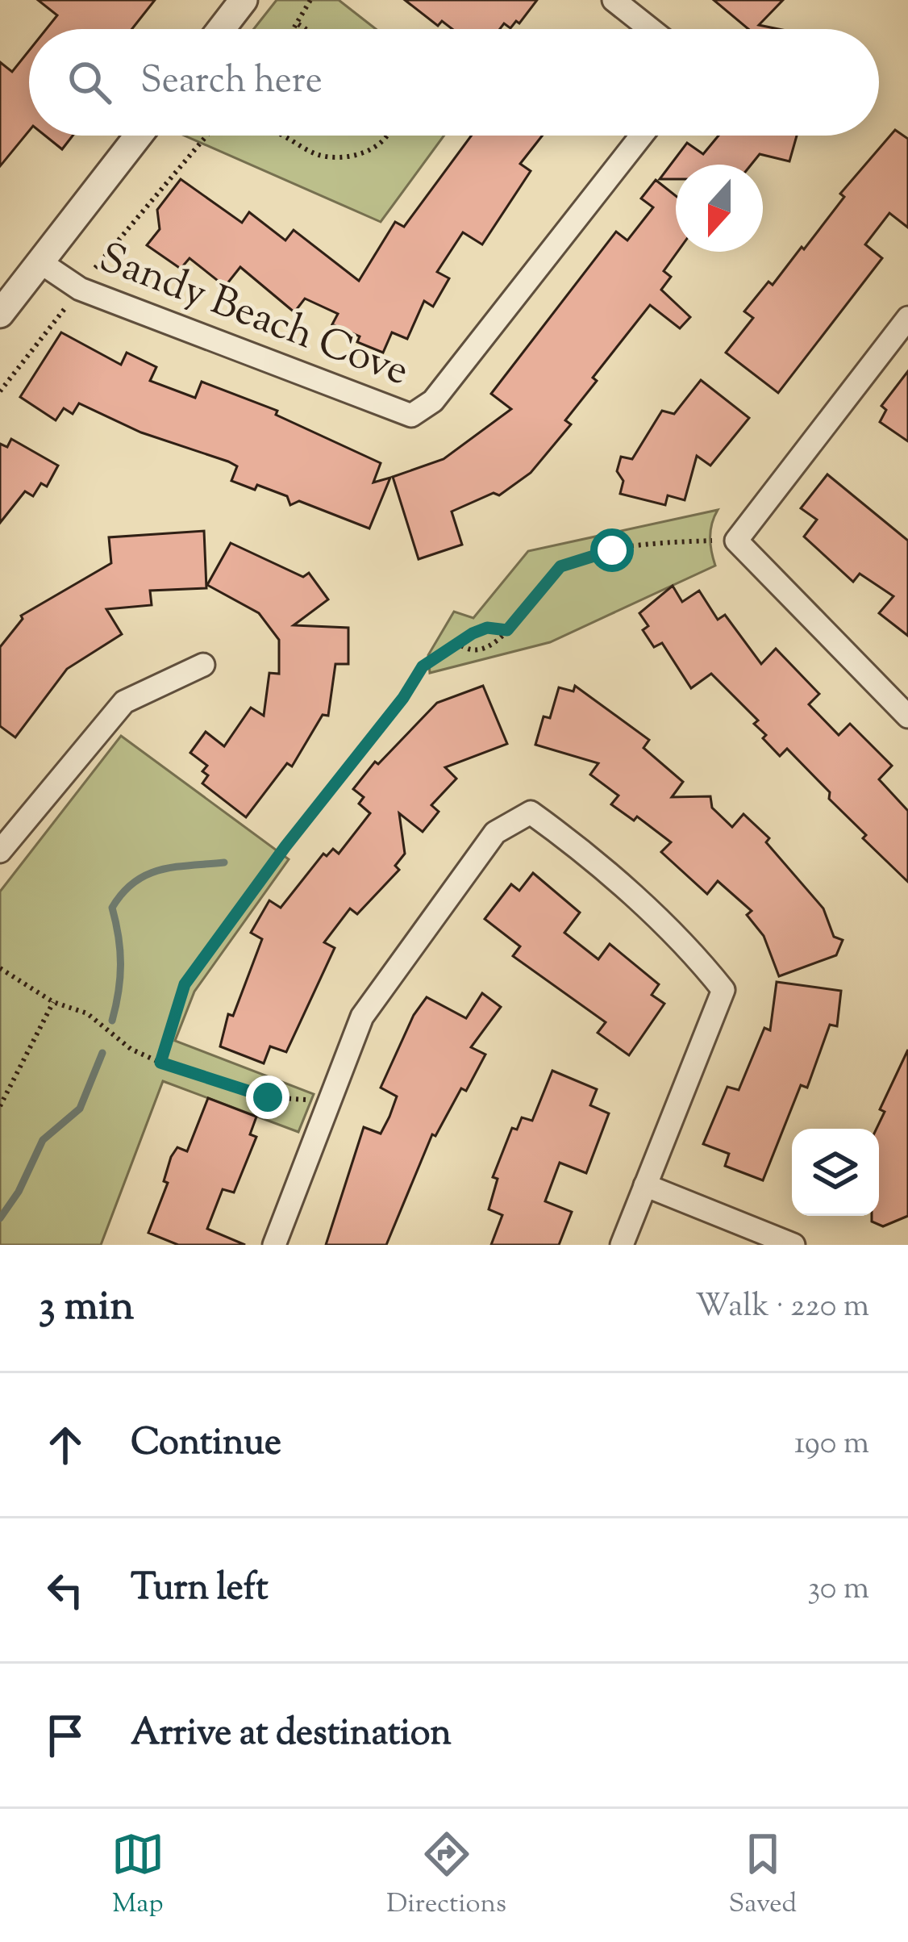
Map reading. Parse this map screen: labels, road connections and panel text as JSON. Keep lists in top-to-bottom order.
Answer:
{
  "streets": {
    "street": ["Sandy Beach Cove"]
  },
  "north": "bottom",
  "page": {
    "search": "Search here",
    "heading": ["3 min", "Walk · 220 m"],
    "list": [
      ["Continue", "190 m"],
      ["Turn left", "30 m"],
      "Arrive at destination"
    ],
    "nav": ["Map", "Directions", "Saved"]
  }
}
